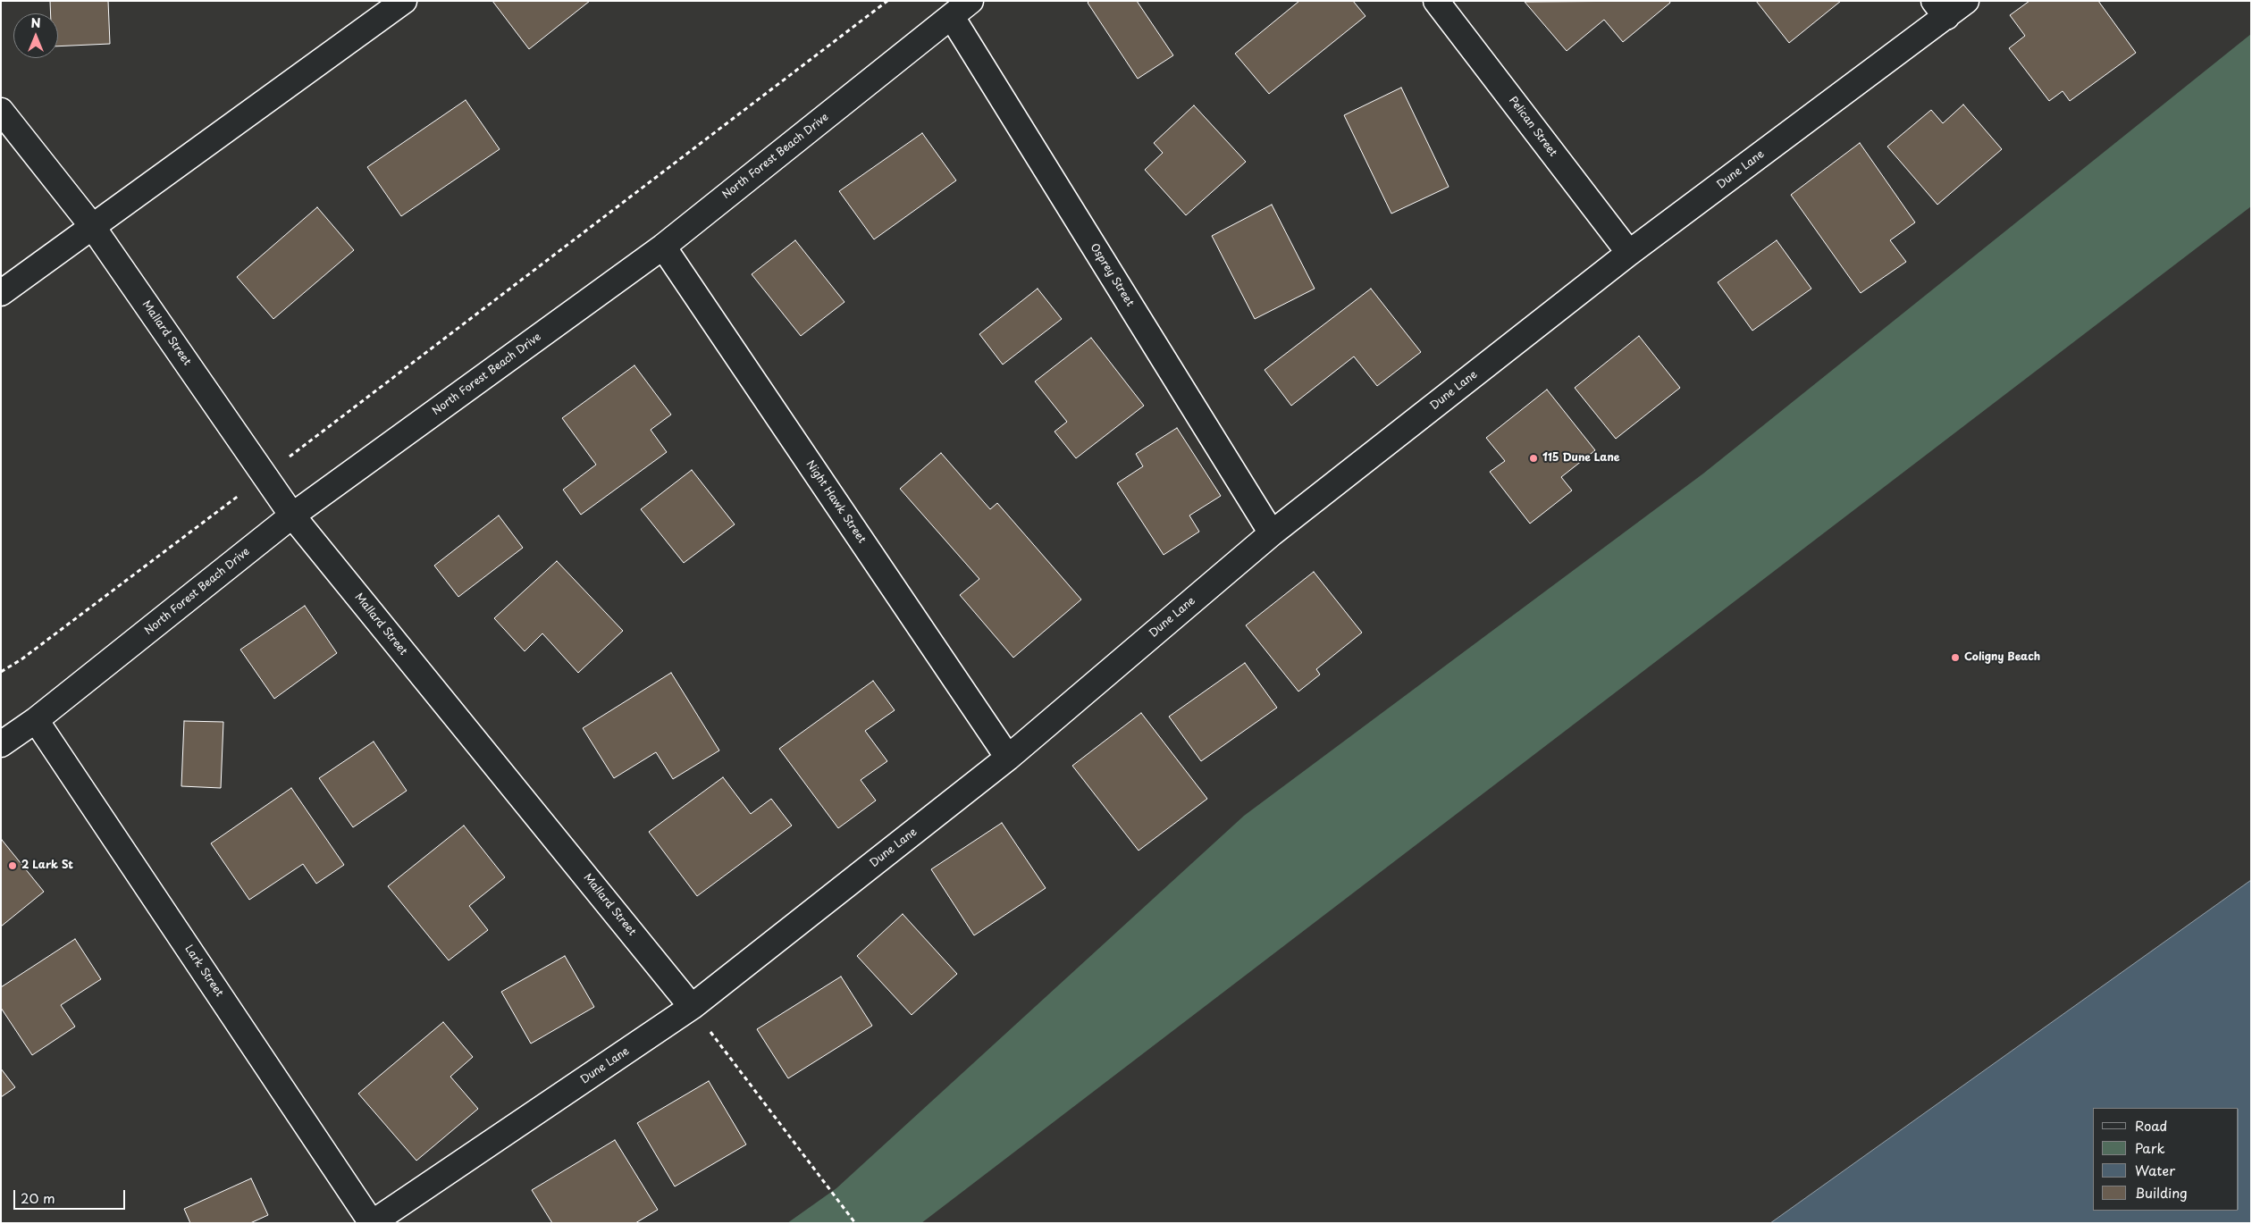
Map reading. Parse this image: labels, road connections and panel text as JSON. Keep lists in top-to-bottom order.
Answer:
{
  "streets": {
    "street": [
      "Pelican Street",
      "North Forest Beach Drive",
      "Dune Lane",
      "Osprey Street",
      "Mallard Street",
      "Night Hawk Street",
      "Lark Street"
    ]
  },
  "crossings": [
    ["Pelican Street", "Dune Lane"],
    ["North Forest Beach Drive", "Osprey Street"],
    ["North Forest Beach Drive", "Mallard Street"],
    ["North Forest Beach Drive", "Night Hawk Street"],
    ["North Forest Beach Drive", "Lark Street"],
    ["Dune Lane", "Osprey Street"],
    ["Dune Lane", "Mallard Street"],
    ["Dune Lane", "Night Hawk Street"],
    ["Dune Lane", "Lark Street"]
  ],
  "places": ["115 Dune Lane", "Coligny Beach", "2 Lark St"],
  "legend": [
    "Road",
    "Park",
    "Water",
    "Building"
  ],
  "scale_bar": "20 m",
  "north": "top"
}
